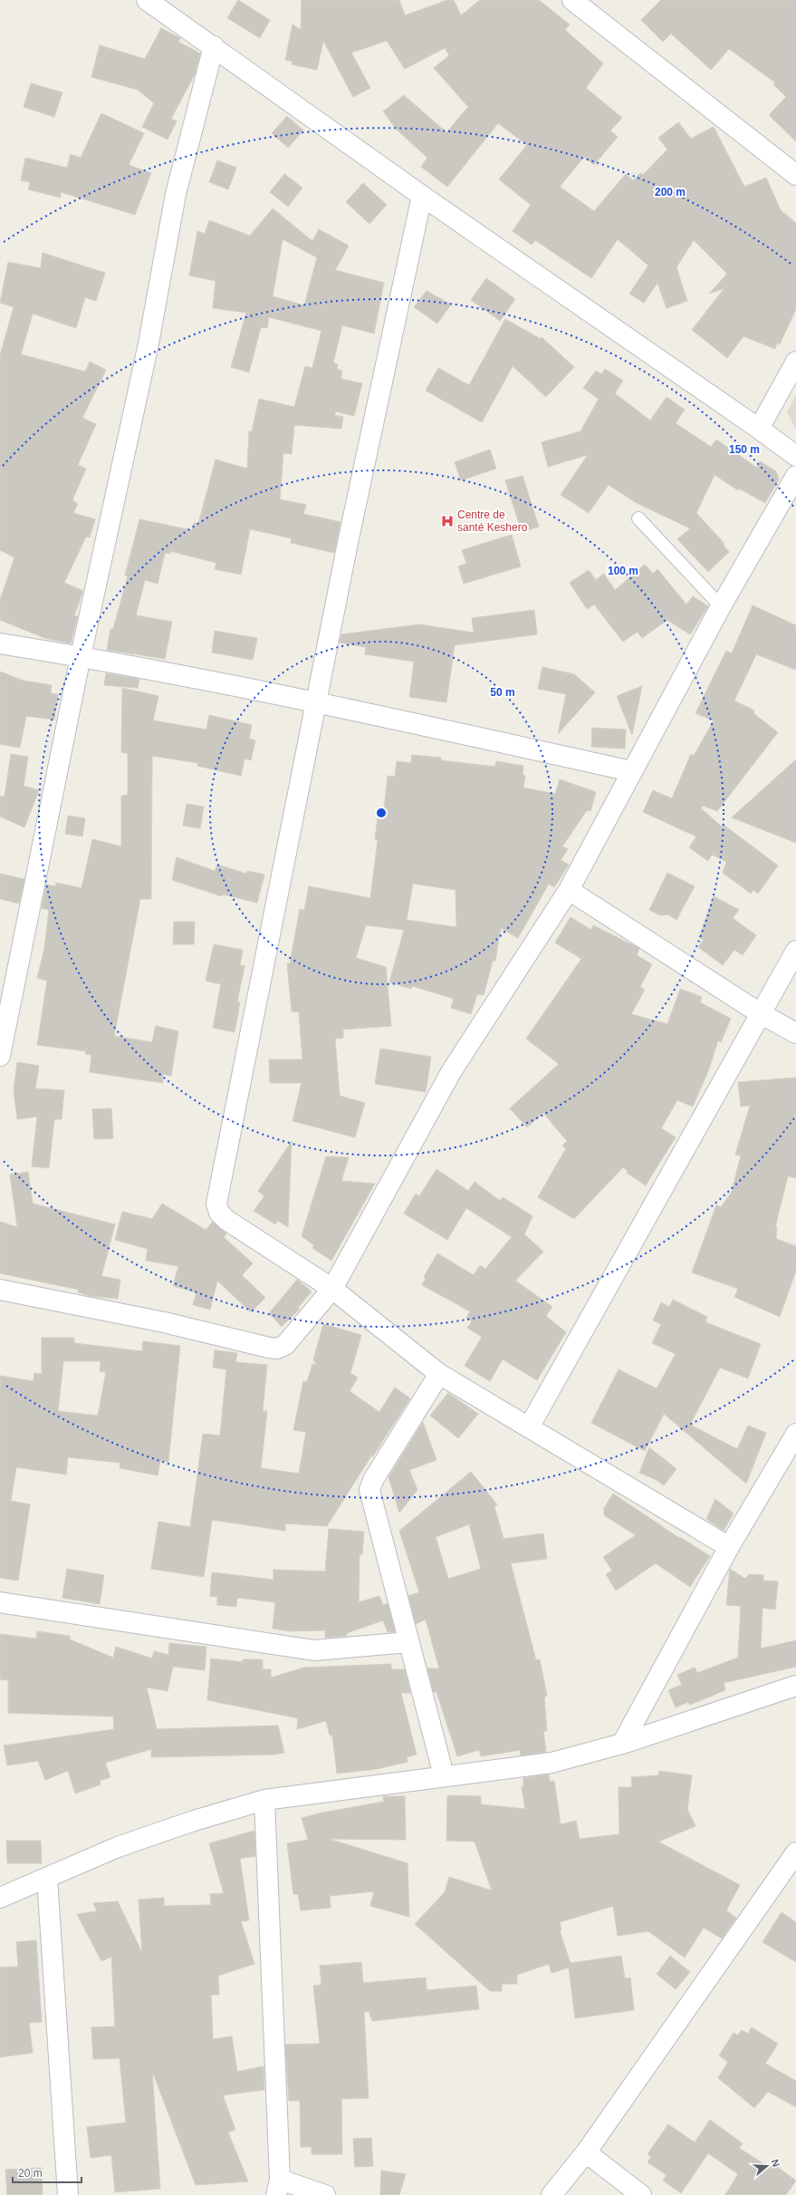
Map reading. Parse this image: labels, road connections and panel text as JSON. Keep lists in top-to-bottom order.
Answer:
{
  "places": {
    "hospital": ["Centre de santé Keshero"]
  },
  "scale_bar": "20 m",
  "north": "right",
  "rings": [
    "200 m",
    "150 m",
    "100 m",
    "50 m"
  ]
}
